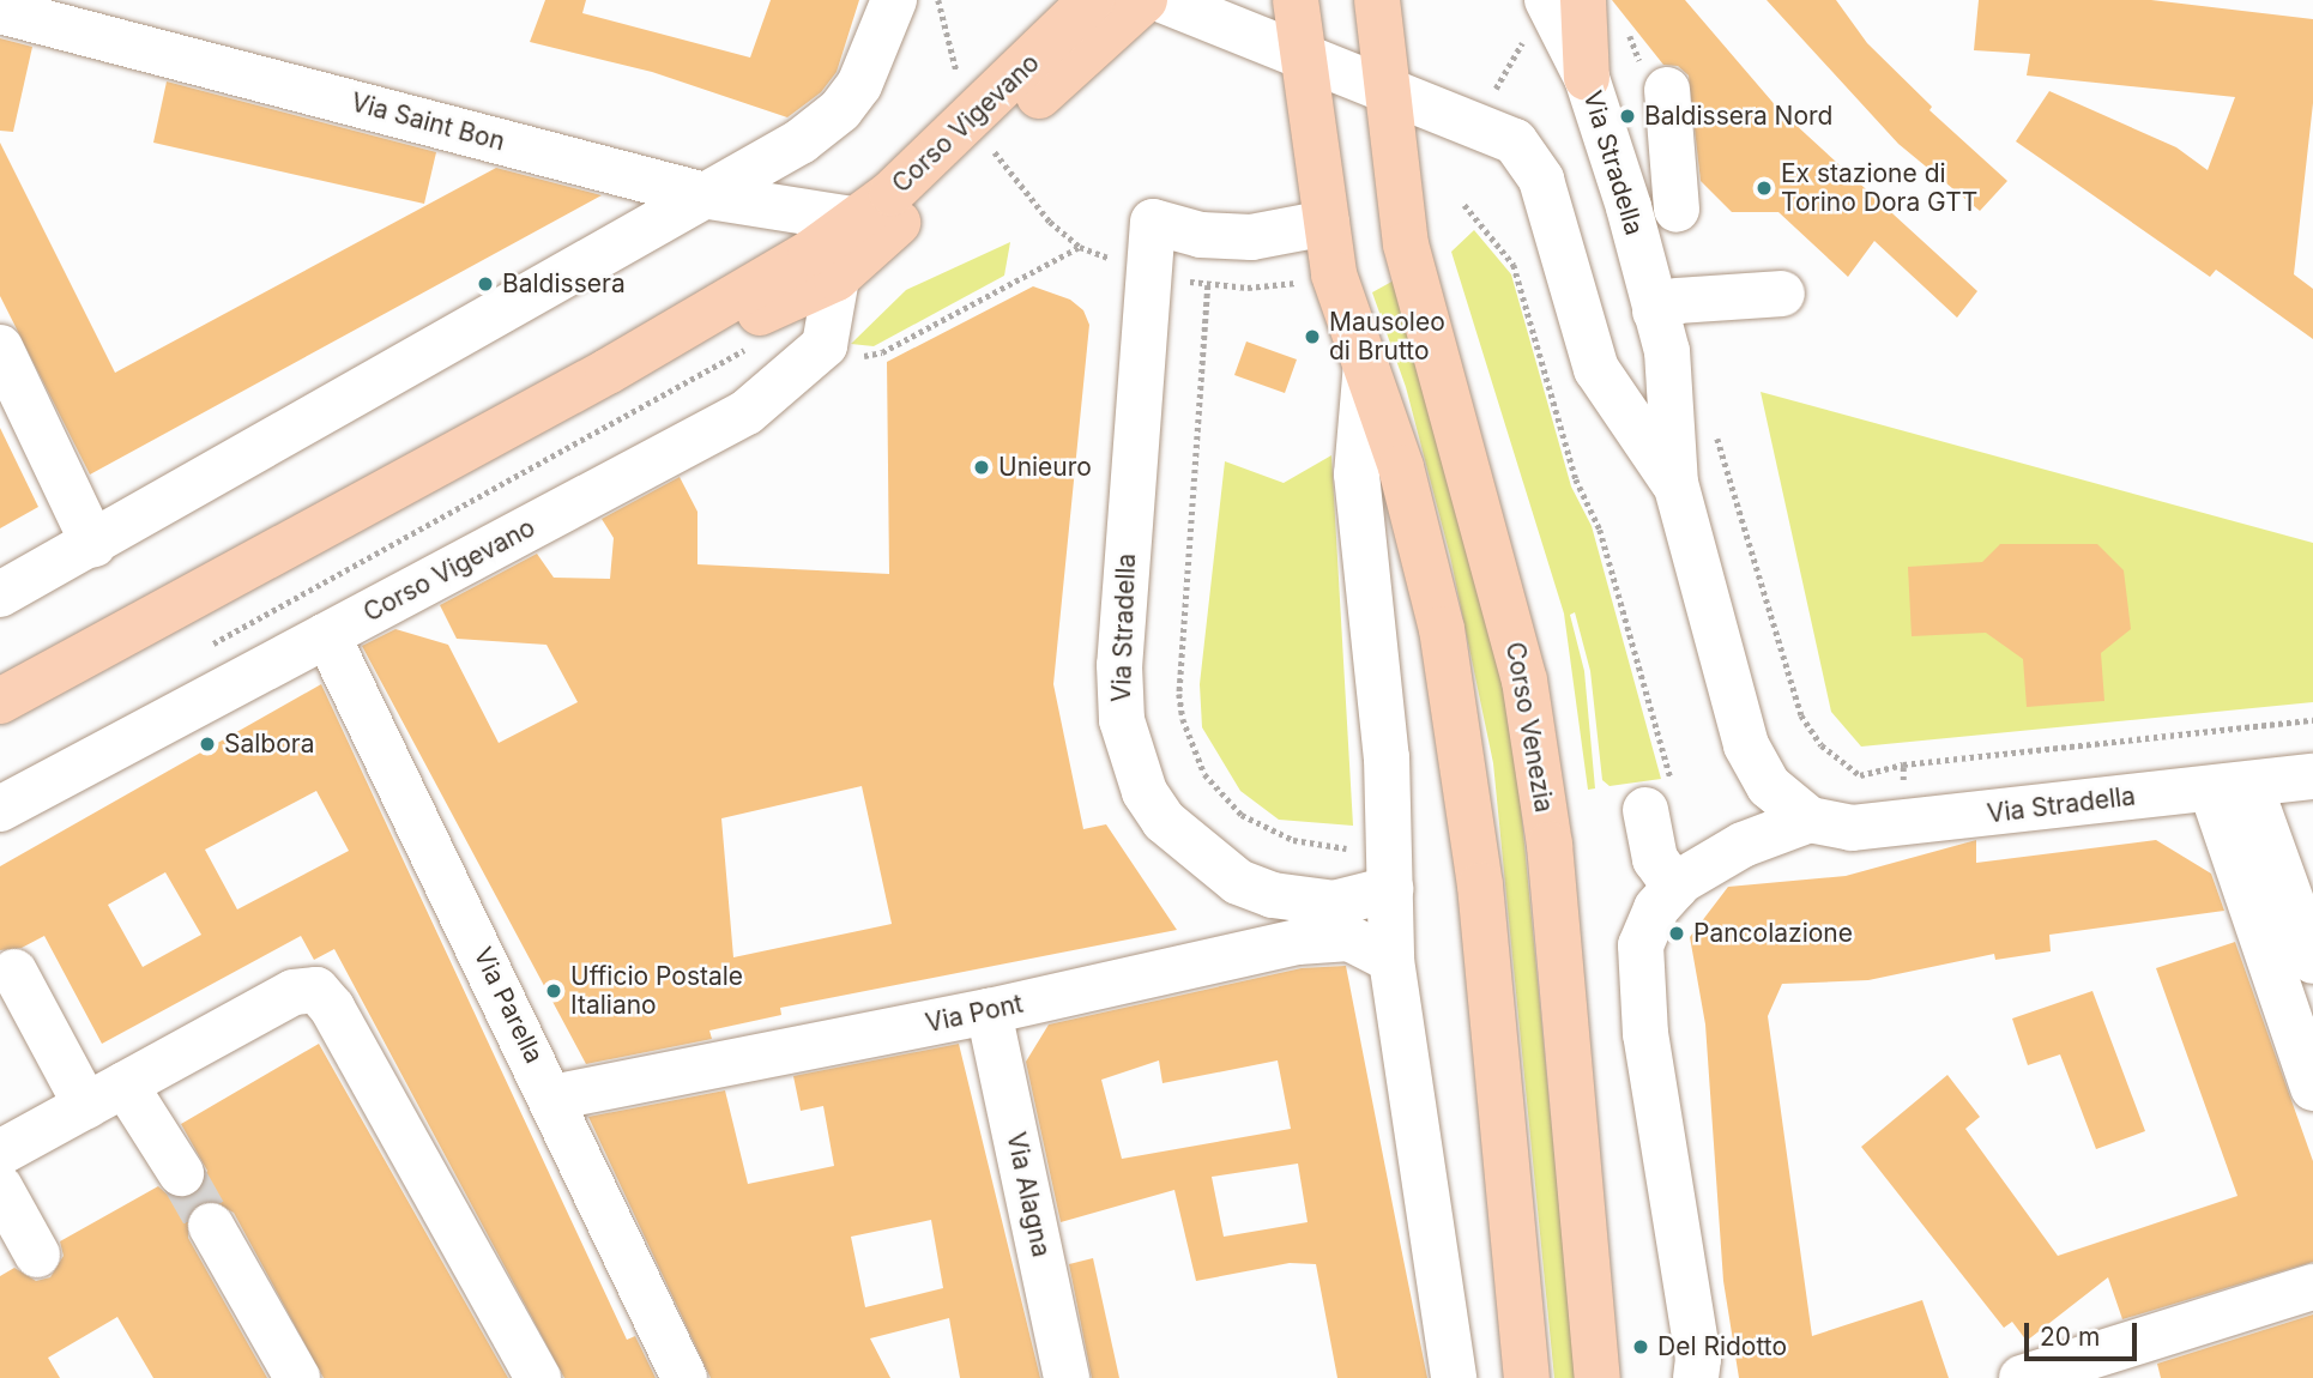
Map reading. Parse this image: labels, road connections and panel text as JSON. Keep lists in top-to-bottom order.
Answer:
{
  "streets": {
    "main road": ["Corso Vigevano", "Corso Venezia"],
    "street": [
      "Via Saint Bon",
      "Via Stradella",
      "Via Parella",
      "Via Pont",
      "Via Alagna"
    ]
  },
  "crossings": [
    ["Via Saint Bon", "Corso Vigevano"],
    ["Corso Vigevano", "Via Parella"],
    ["Via Stradella", "Corso Venezia"],
    ["Via Parella", "Via Pont"],
    ["Via Pont", "Via Alagna"]
  ],
  "places": [
    "Baldissera Nord",
    "Ex stazione di Torino Dora GTT",
    "Baldissera",
    "Mausoleo di Brutto",
    "Unieuro",
    "Salbora",
    "Pancolazione",
    "Ufficio Postale Italiano",
    "Del Ridotto"
  ],
  "scale_bar": "20 m"
}
